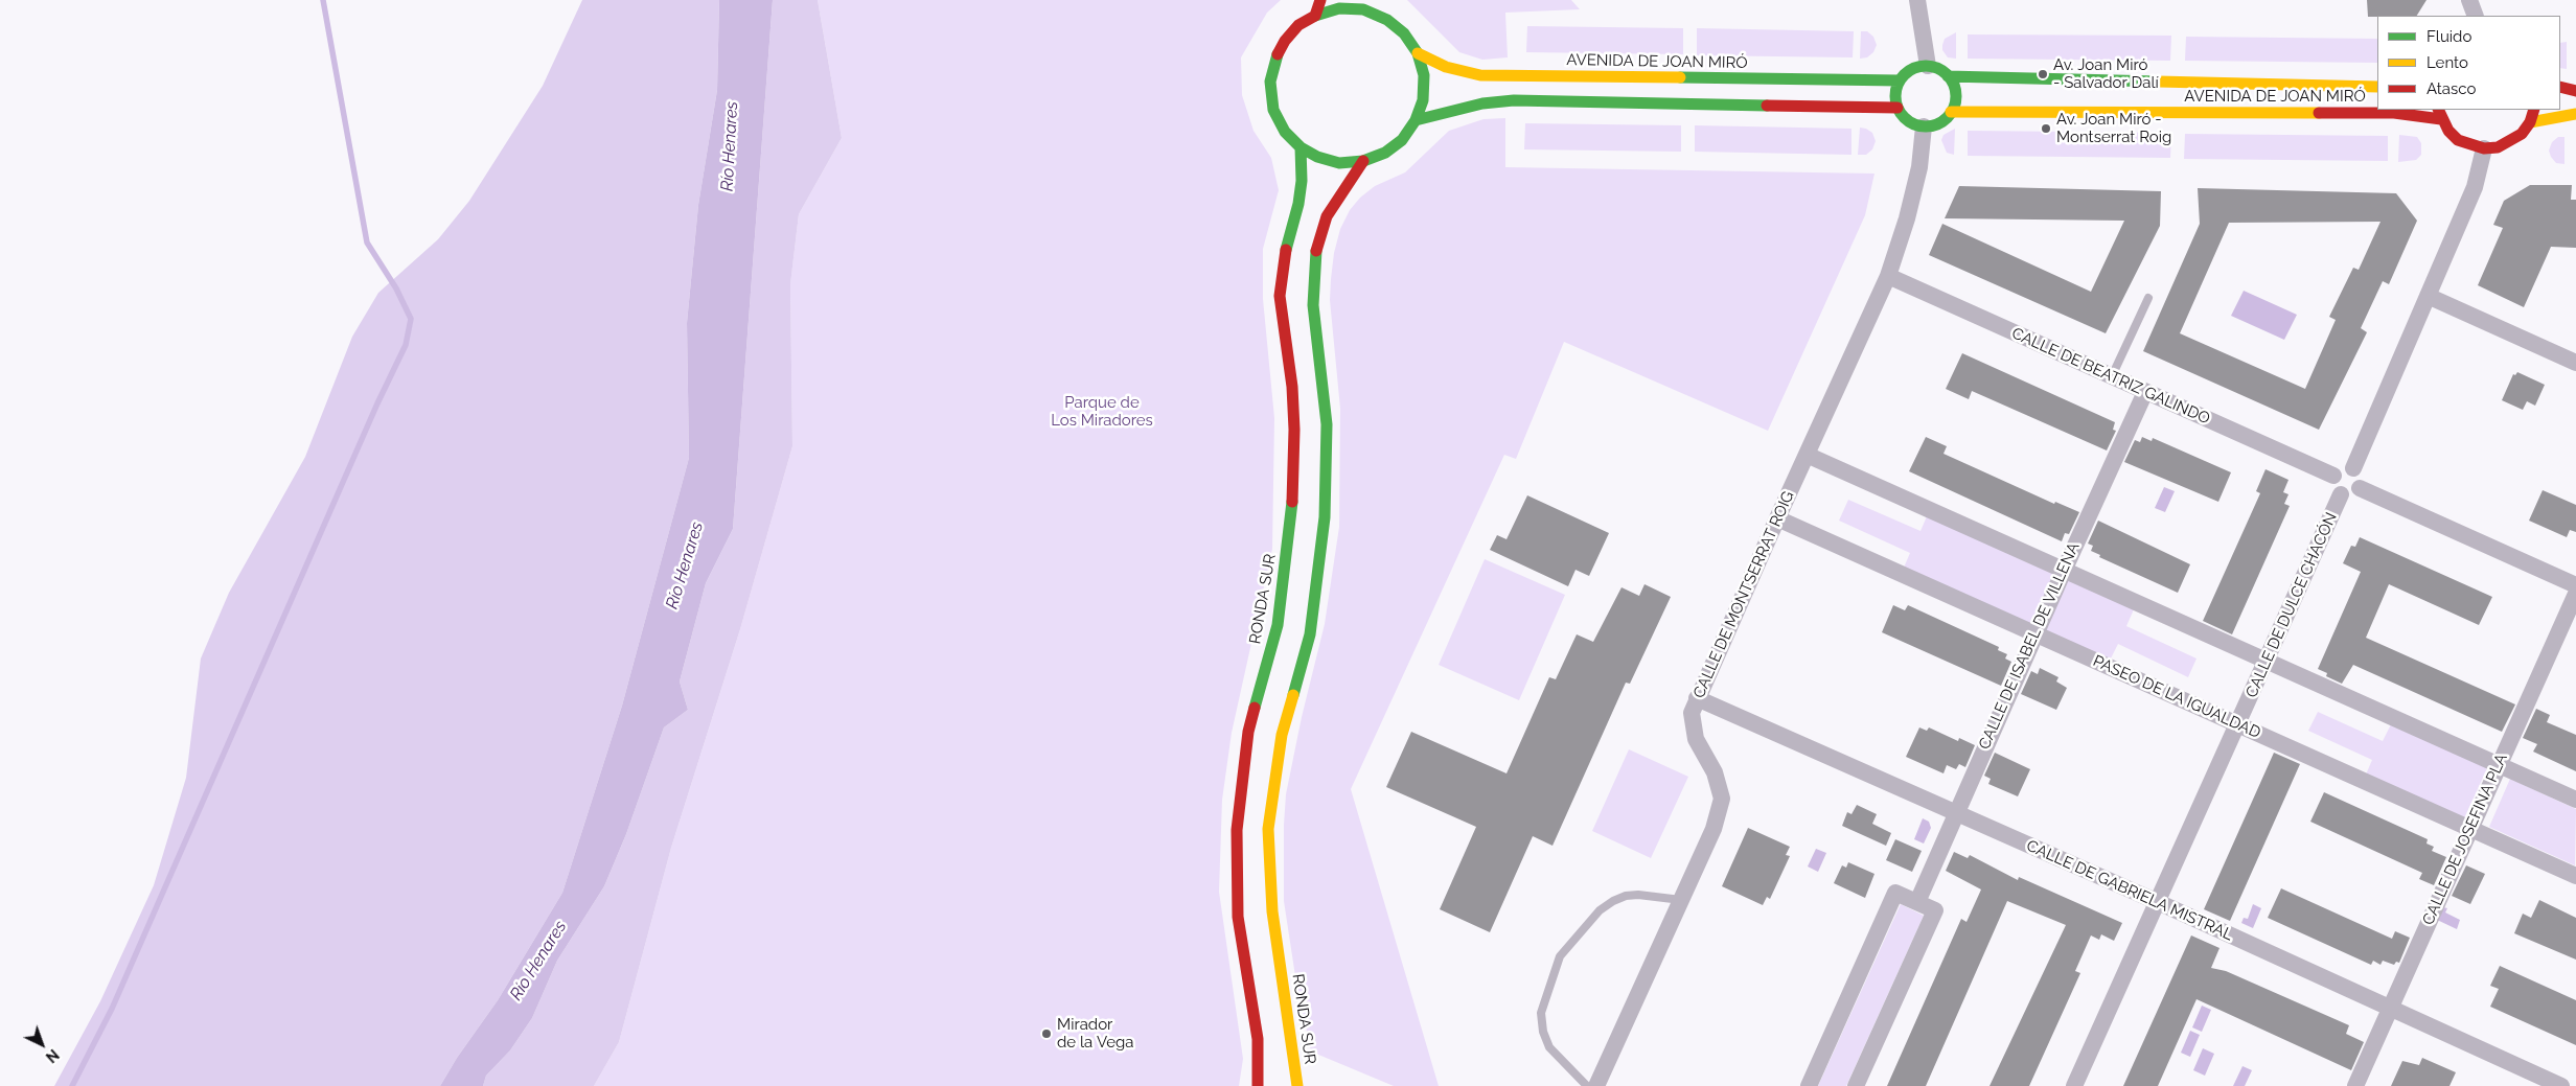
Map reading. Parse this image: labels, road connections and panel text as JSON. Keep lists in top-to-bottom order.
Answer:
{
  "streets": {
    "main road": ["AVENIDA DE JOAN MIRÓ", "RONDA SUR"],
    "street": [
      "CALLE DE BEATRIZ GALINDO",
      "CALLE DE MONTSERRAT ROIG",
      "CALLE DE DULCE CHACÓN",
      "CALLE DE ISABEL DE VILLENA",
      "PASEO DE LA IGUALDAD",
      "CALLE DE JOSEFINA PLA",
      "CALLE DE GABRIELA MISTRAL"
    ]
  },
  "crossings": [
    ["AVENIDA DE JOAN MIRÓ", "CALLE DE MONTSERRAT ROIG"],
    ["AVENIDA DE JOAN MIRÓ", "RONDA SUR"],
    ["CALLE DE BEATRIZ GALINDO", "CALLE DE MONTSERRAT ROIG"],
    ["CALLE DE BEATRIZ GALINDO", "CALLE DE DULCE CHACÓN"],
    ["CALLE DE BEATRIZ GALINDO", "CALLE DE ISABEL DE VILLENA"],
    ["CALLE DE MONTSERRAT ROIG", "PASEO DE LA IGUALDAD"],
    ["CALLE DE MONTSERRAT ROIG", "CALLE DE GABRIELA MISTRAL"],
    ["CALLE DE DULCE CHACÓN", "PASEO DE LA IGUALDAD"],
    ["CALLE DE DULCE CHACÓN", "CALLE DE GABRIELA MISTRAL"],
    ["CALLE DE ISABEL DE VILLENA", "PASEO DE LA IGUALDAD"],
    ["CALLE DE ISABEL DE VILLENA", "CALLE DE GABRIELA MISTRAL"],
    ["PASEO DE LA IGUALDAD", "CALLE DE JOSEFINA PLA"],
    ["CALLE DE JOSEFINA PLA", "CALLE DE GABRIELA MISTRAL"]
  ],
  "water": ["Río Henares"],
  "parks": ["Parque de Los Miradores"],
  "places": ["Av. Joan Miró - Salvador Dalí", "Av. Joan Miró - Montserrat Roig", "Mirador de la Vega"],
  "legend": ["Fluido", "Lento", "Atasco"],
  "north": "bottom right"
}
